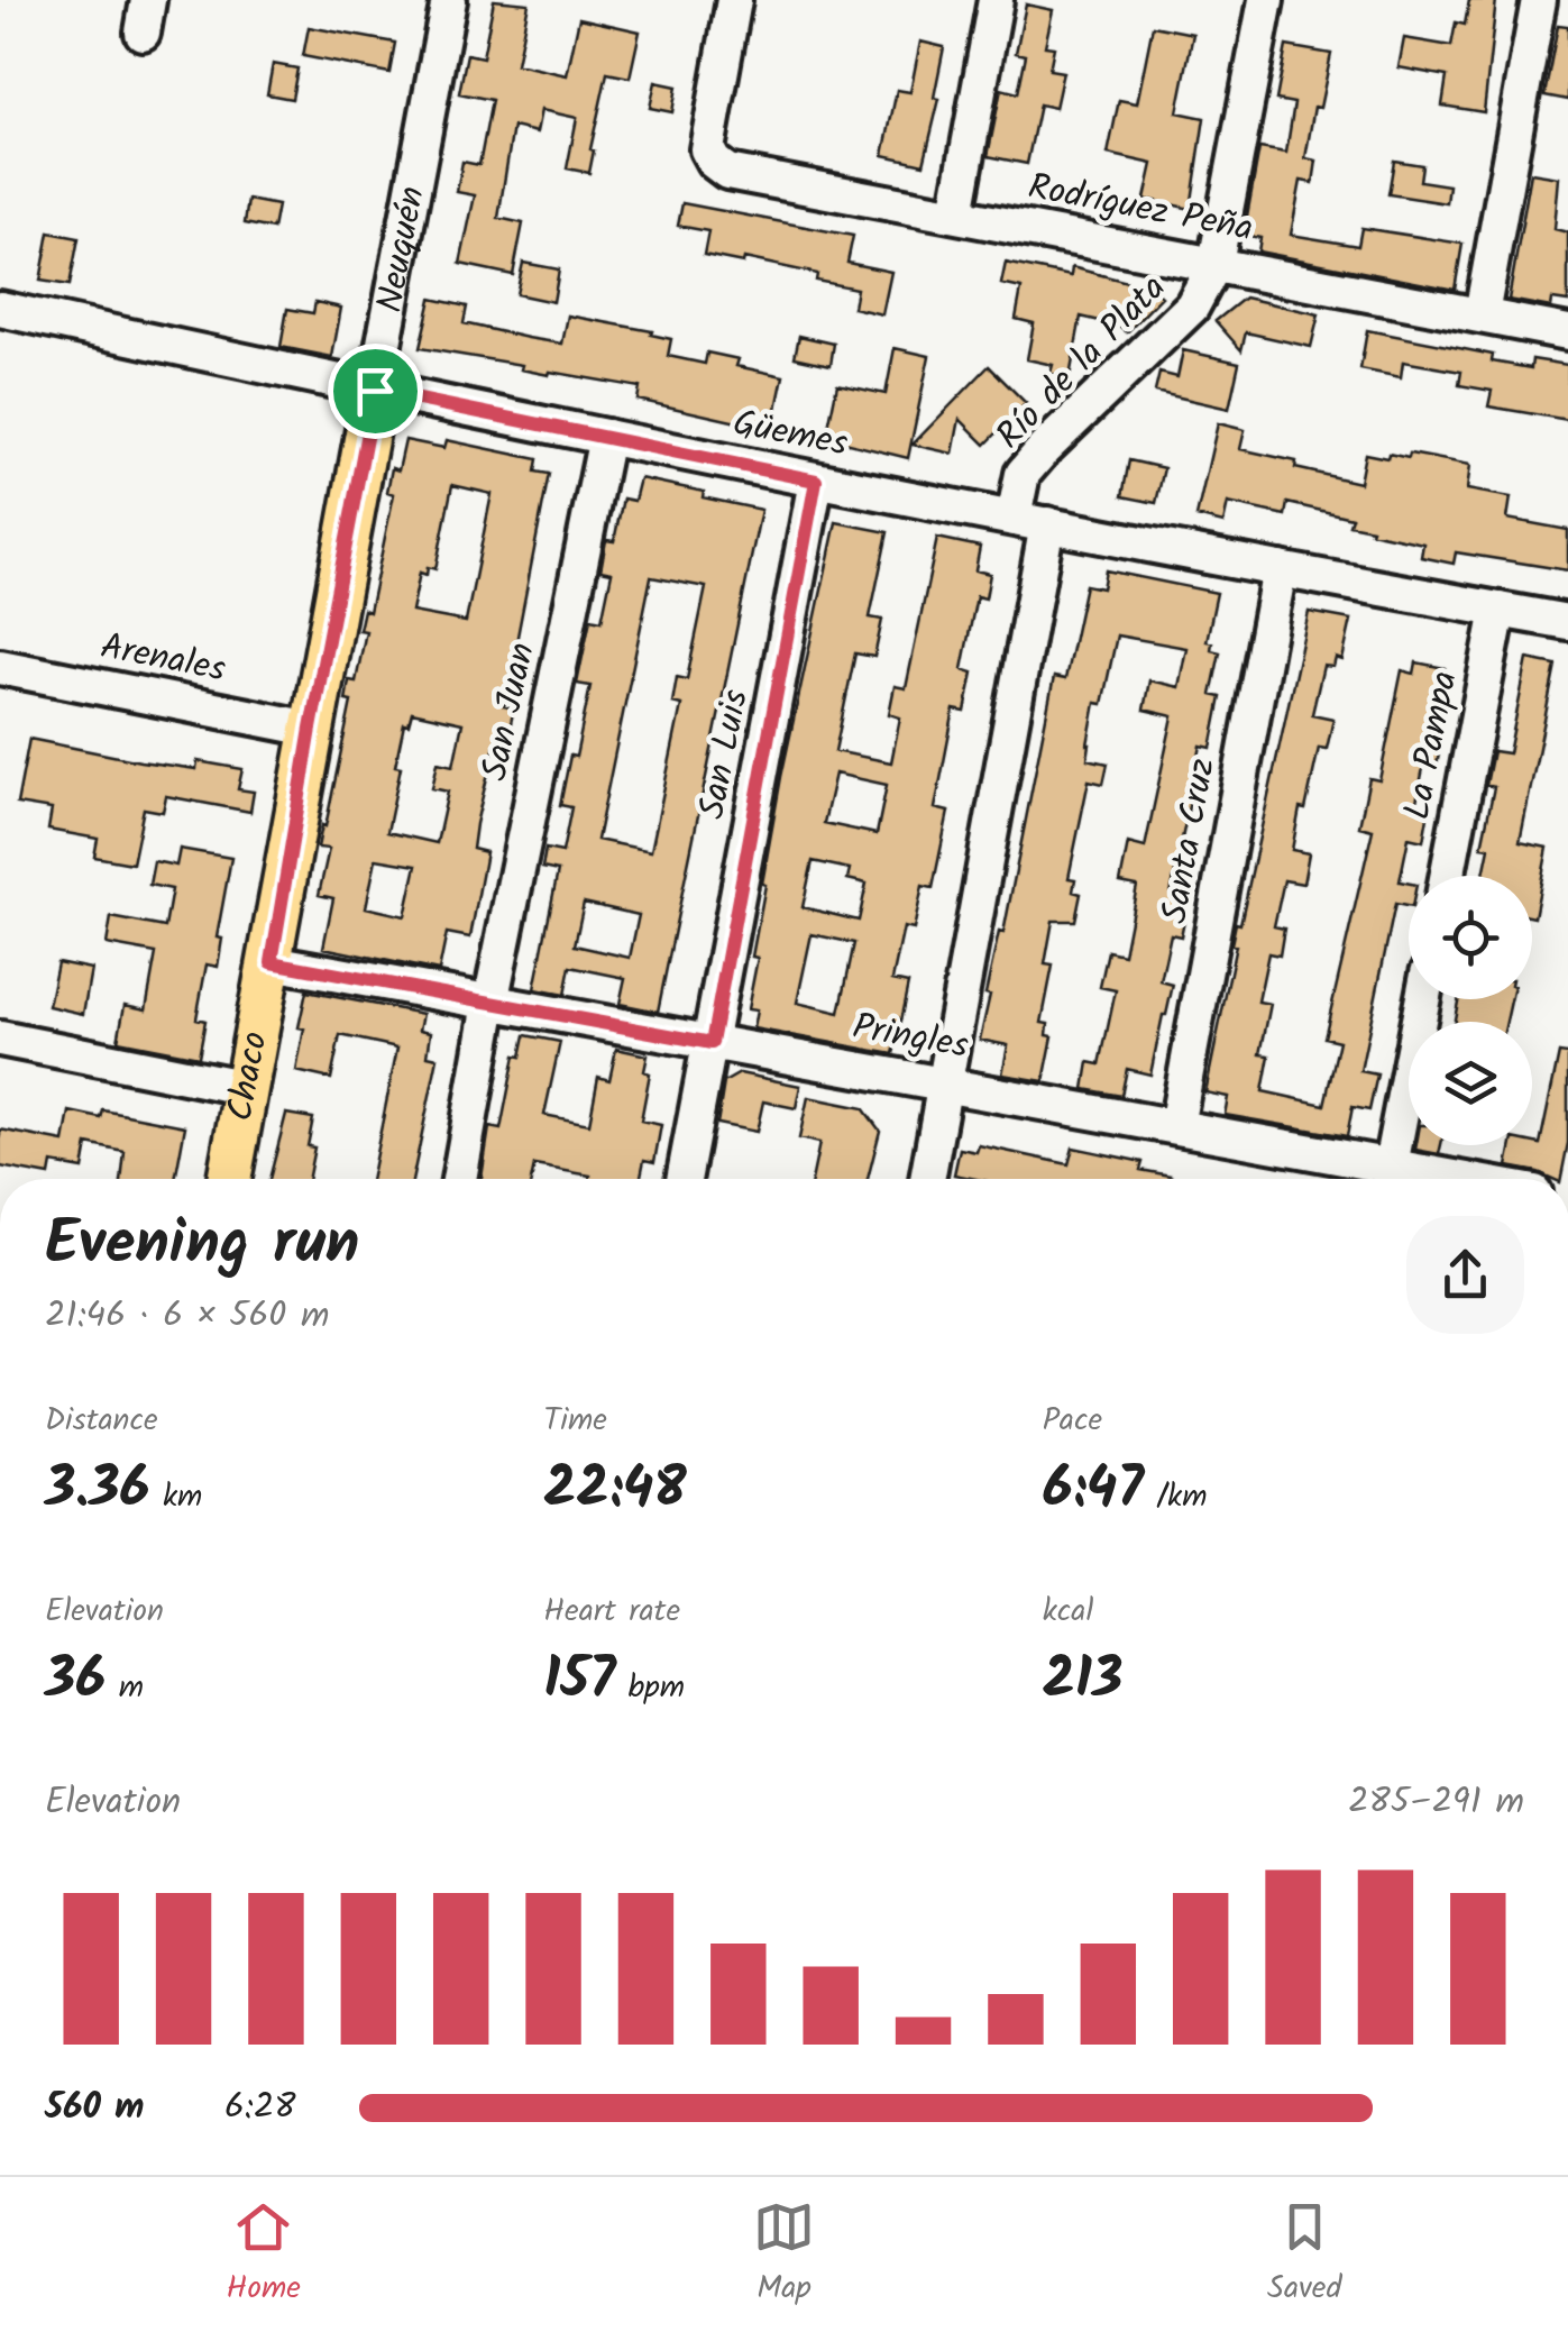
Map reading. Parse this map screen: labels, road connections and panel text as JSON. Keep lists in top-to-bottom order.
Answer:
{
  "streets": {
    "main road": ["Neuquén", "Chaco"],
    "street": [
      "Rodríguez Peña",
      "Río de la Plata",
      "Güemes",
      "Arenales",
      "San Juan",
      "La Pampa",
      "San Luis",
      "Santa Cruz",
      "Pringles"
    ]
  },
  "crossings": [
    ["Rodríguez Peña", "Río de la Plata"],
    ["Neuquén", "Güemes"],
    ["Neuquén", "Arenales"],
    ["Neuquén", "Pringles"],
    ["Neuquén", "Chaco"],
    ["Río de la Plata", "Güemes"],
    ["Río de la Plata", "Pringles"],
    ["Güemes", "San Juan"],
    ["Güemes", "La Pampa"],
    ["Güemes", "San Luis"],
    ["Güemes", "Santa Cruz"],
    ["San Juan", "Pringles"],
    ["San Luis", "Pringles"],
    ["Santa Cruz", "Pringles"],
    ["Pringles", "Chaco"]
  ],
  "page": {
    "heading": ["Evening run", "21:46 · 6 × 560 m"],
    "stats": [
      ["Distance", "3.36 km"],
      ["Time", "22:48"],
      ["Pace", "6:47 /km"],
      ["Elevation", "36 m"],
      ["Heart rate", "157 bpm"],
      ["kcal", "213"]
    ],
    "chart": ["Elevation", "285–291 m"],
    "list": [
      {
        "name": "560 m",
        "note": "6:28"
      }
    ],
    "tabs": ["Home", "Map", "Saved"]
  }
}
